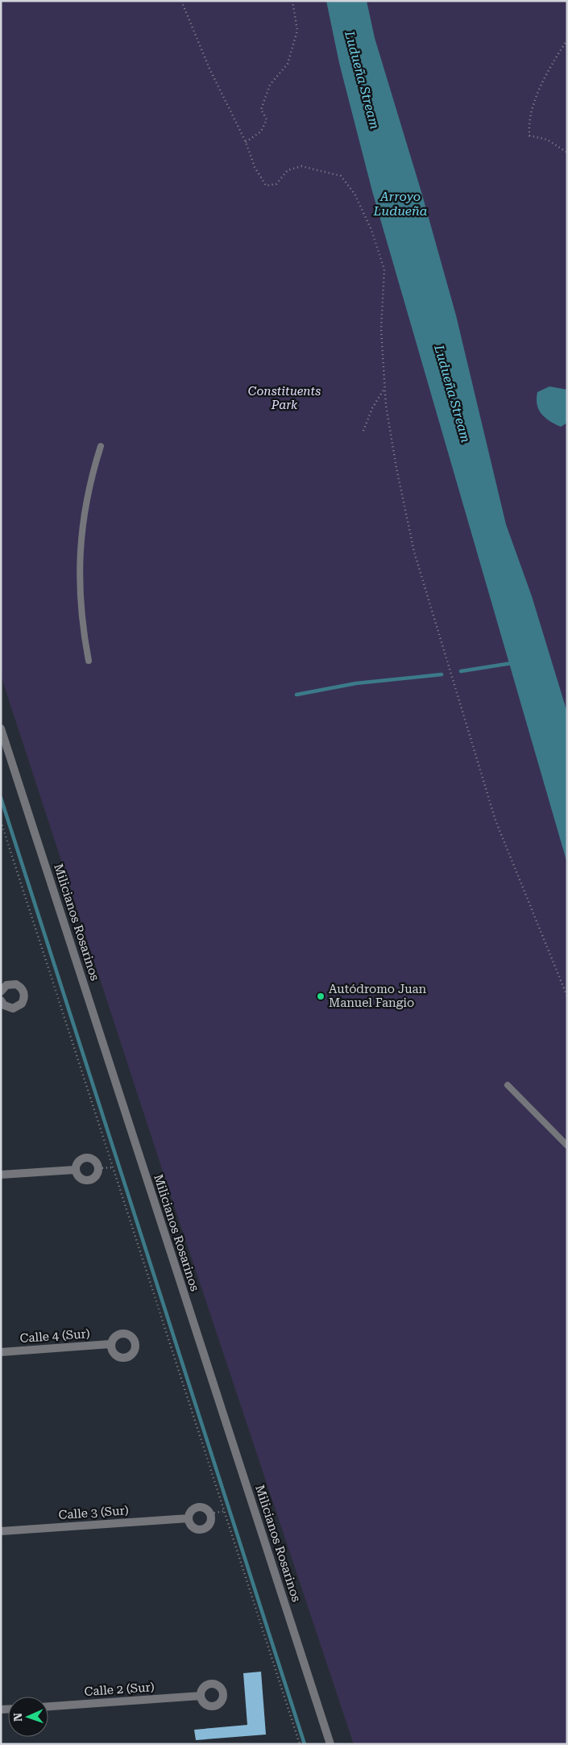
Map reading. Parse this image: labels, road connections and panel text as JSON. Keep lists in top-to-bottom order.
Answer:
{
  "streets": {
    "street": [
      "Milicianos Rosarinos",
      "Calle 4 (Sur)",
      "Calle 3 (Sur)",
      "Calle 2 (Sur)"
    ]
  },
  "water": ["Ludueña Stream", "Arroyo Ludueña"],
  "parks": ["Constituents Park"],
  "places": ["Autódromo Juan Manuel Fangio"],
  "north": "left"
}
